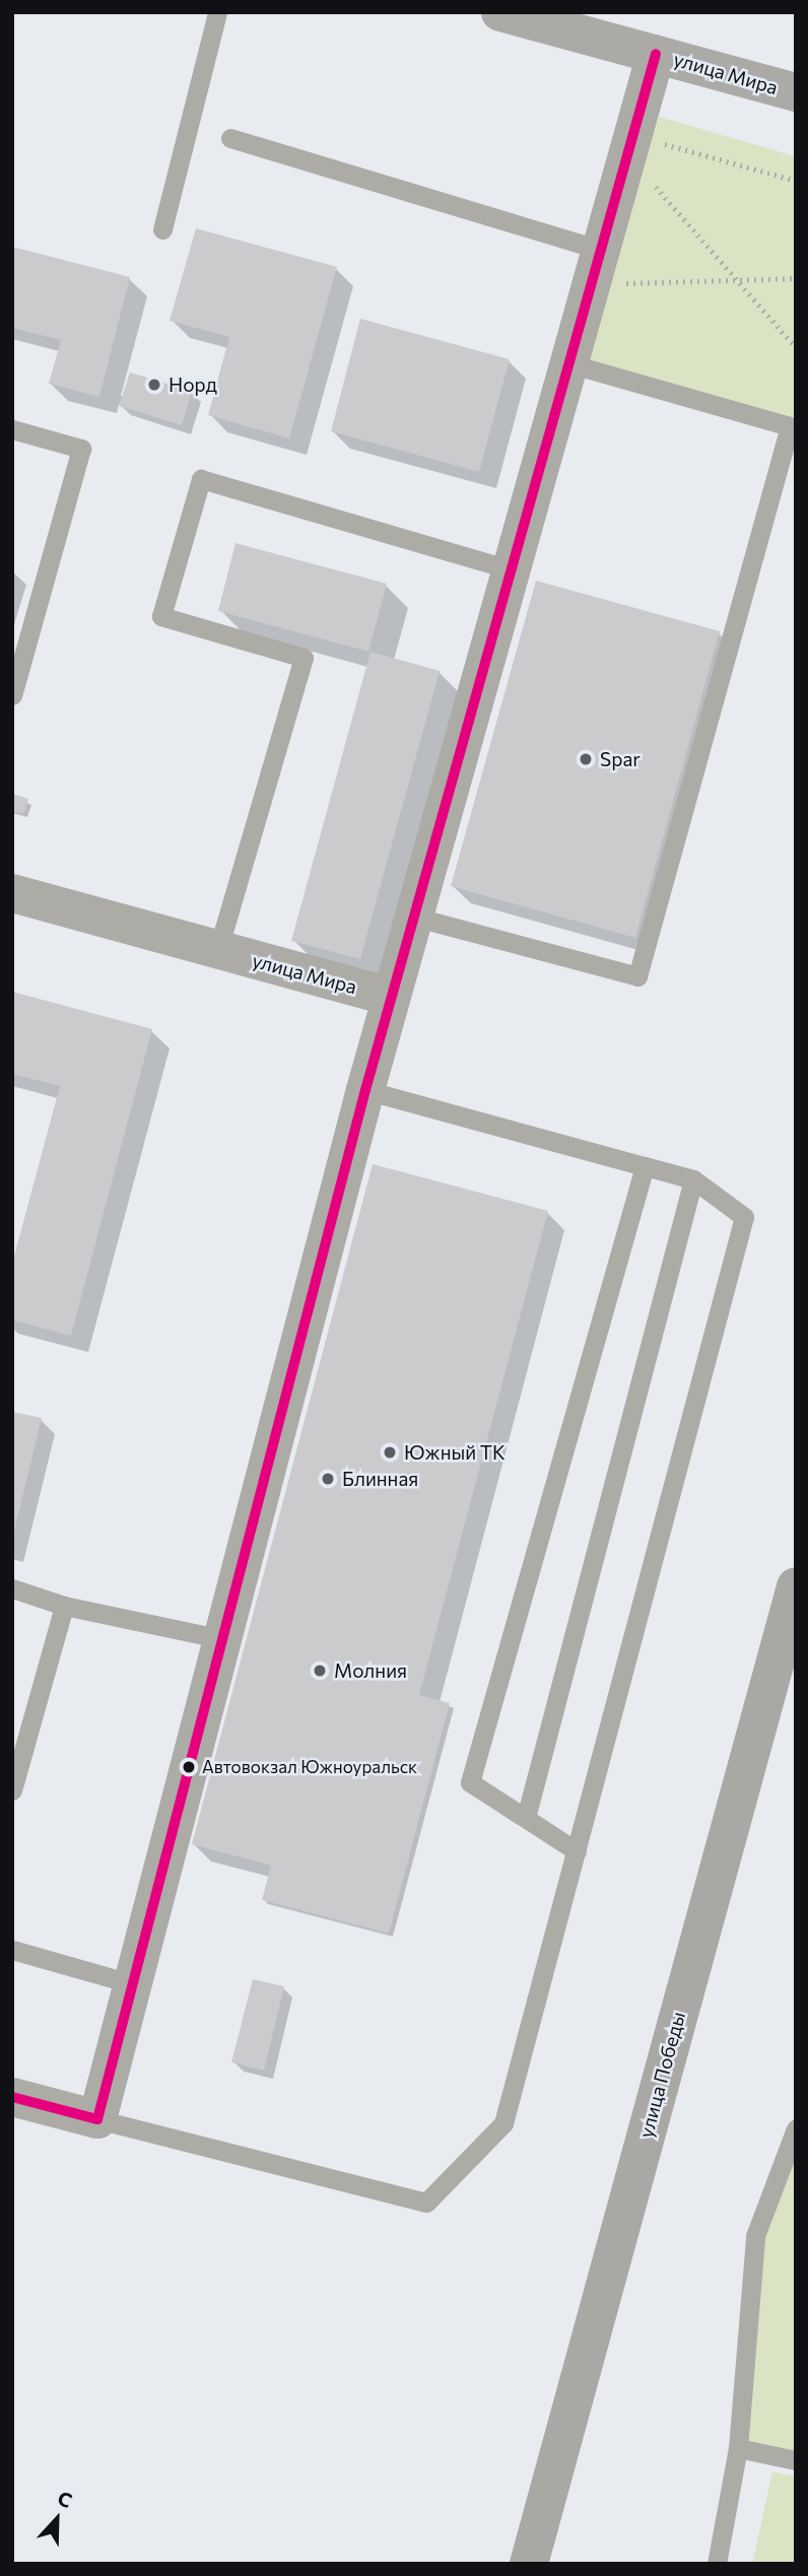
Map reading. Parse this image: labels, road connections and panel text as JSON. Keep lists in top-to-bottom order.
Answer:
{
  "streets": {
    "highway": ["улица Победы"],
    "street": ["улица Мира"]
  },
  "places": [
    "Норд",
    "Spar",
    "Южный ТК",
    "Блинная",
    "Молния",
    "Автовокзал Южноуральск"
  ],
  "north": "top"
}
